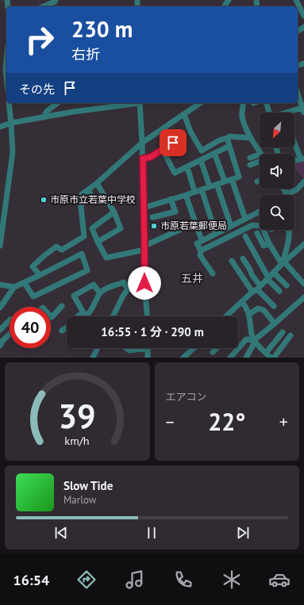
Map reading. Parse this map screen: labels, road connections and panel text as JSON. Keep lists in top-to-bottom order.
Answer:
{
  "districts": ["五井"],
  "places": ["市原市立若葉中学校", "市原若葉郵便局"],
  "north": "bottom left",
  "page": {
    "turn": ["230 m", "右折"],
    "then": "その先",
    "limit": "40",
    "trip": "16:55 · 1 分 · 290 m",
    "tile": "エアコン",
    "heat": ["−", "22°", "+"],
    "song": ["Slow Tide", "Marlow"],
    "tabs": "16:54",
    "gauge": ["39", "km/h"]
  }
}
